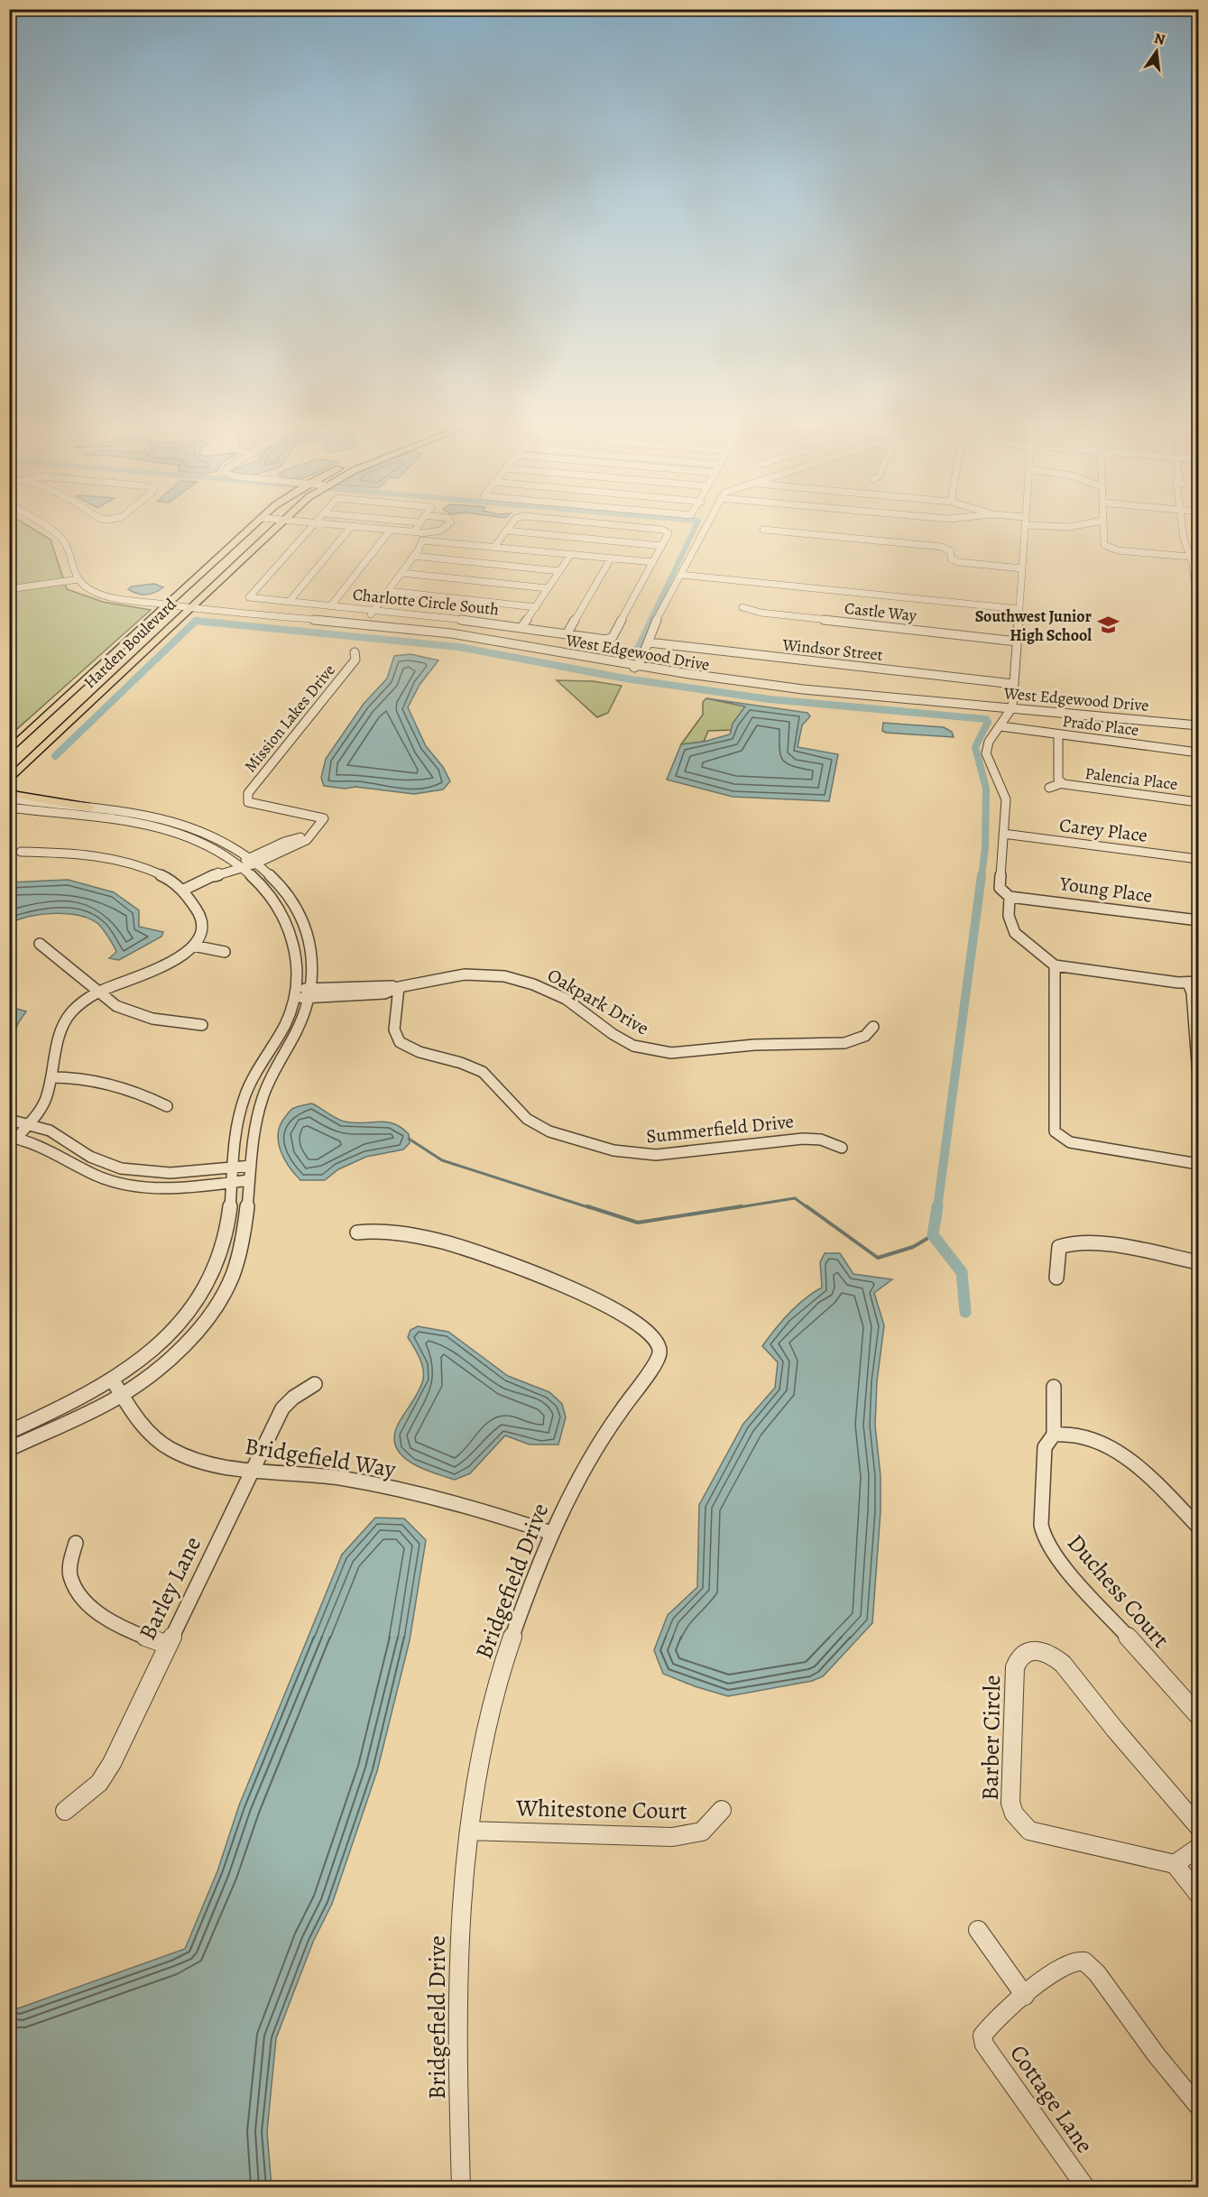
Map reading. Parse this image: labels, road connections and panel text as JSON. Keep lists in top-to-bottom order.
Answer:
{
  "streets": {
    "main road": ["Harden Boulevard"],
    "street": [
      "Charlotte Circle South",
      "Castle Way",
      "Windsor Street",
      "West Edgewood Drive",
      "Mission Lakes Drive",
      "Prado Place",
      "Palencia Place",
      "Carey Place",
      "Young Place",
      "Oakpark Drive",
      "Summerfield Drive",
      "Bridgefield Way",
      "Bridgefield Drive",
      "Barley Lane",
      "Duchess Court",
      "Barber Circle",
      "Whitestone Court",
      "Cottage Lane"
    ]
  },
  "crossings": [
    ["Harden Boulevard", "West Edgewood Drive"],
    ["Prado Place", "Palencia Place"],
    ["Oakpark Drive", "Summerfield Drive"],
    ["Bridgefield Way", "Bridgefield Drive"],
    ["Bridgefield Way", "Barley Lane"],
    ["Bridgefield Drive", "Whitestone Court"]
  ],
  "places": {
    "school or university": ["Southwest Junior High School"]
  },
  "north": "top"
}
